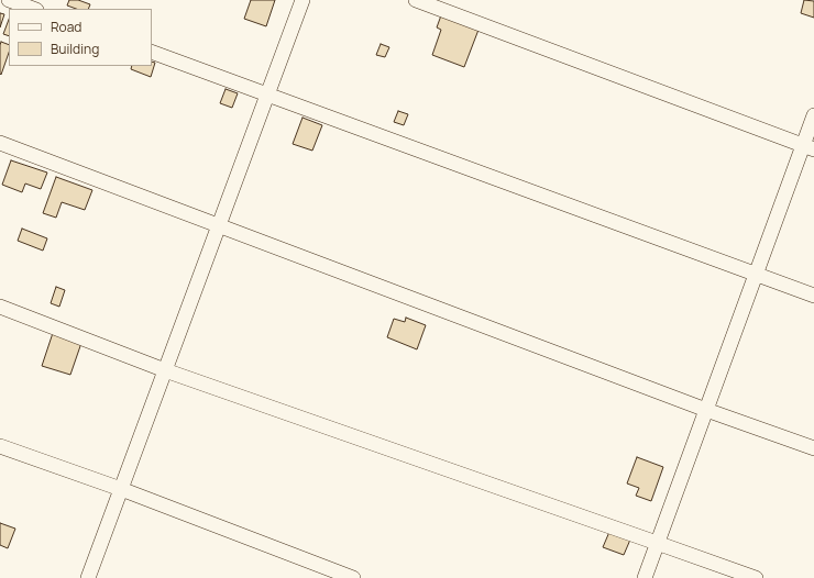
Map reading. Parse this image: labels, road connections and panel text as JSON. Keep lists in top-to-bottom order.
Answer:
{
  "legend": ["Road", "Building"]
}
